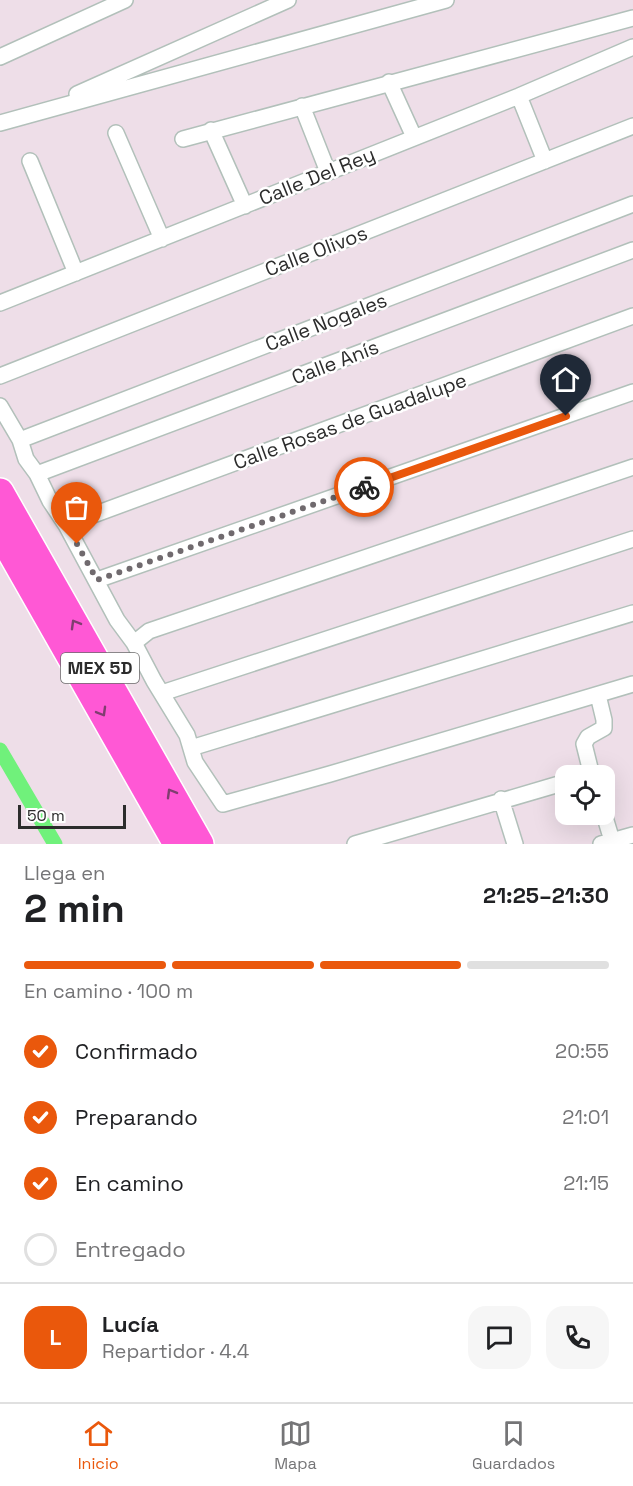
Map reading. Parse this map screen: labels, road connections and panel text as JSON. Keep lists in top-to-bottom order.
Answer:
{
  "streets": {
    "highway": ["MEX 5D"],
    "street": [
      "Calle Del Rey",
      "Calle Olivos",
      "Calle Nogales",
      "Calle Anís",
      "Calle Rosas de Guadalupe"
    ]
  },
  "scale_bar": "50 m",
  "page": {
    "scale": "50 m",
    "heading": ["2 min", "Llega en", "21:25–21:30"],
    "panel": ["Lucía", "Repartidor · 4.4"],
    "bar": "En camino · 100 m",
    "list": [
      ["Confirmado", "20:55"],
      ["Preparando", "21:01"],
      ["En camino", "21:15"],
      "Entregado"
    ],
    "round": "L",
    "tabs": ["Inicio", "Mapa", "Guardados"]
  }
}
